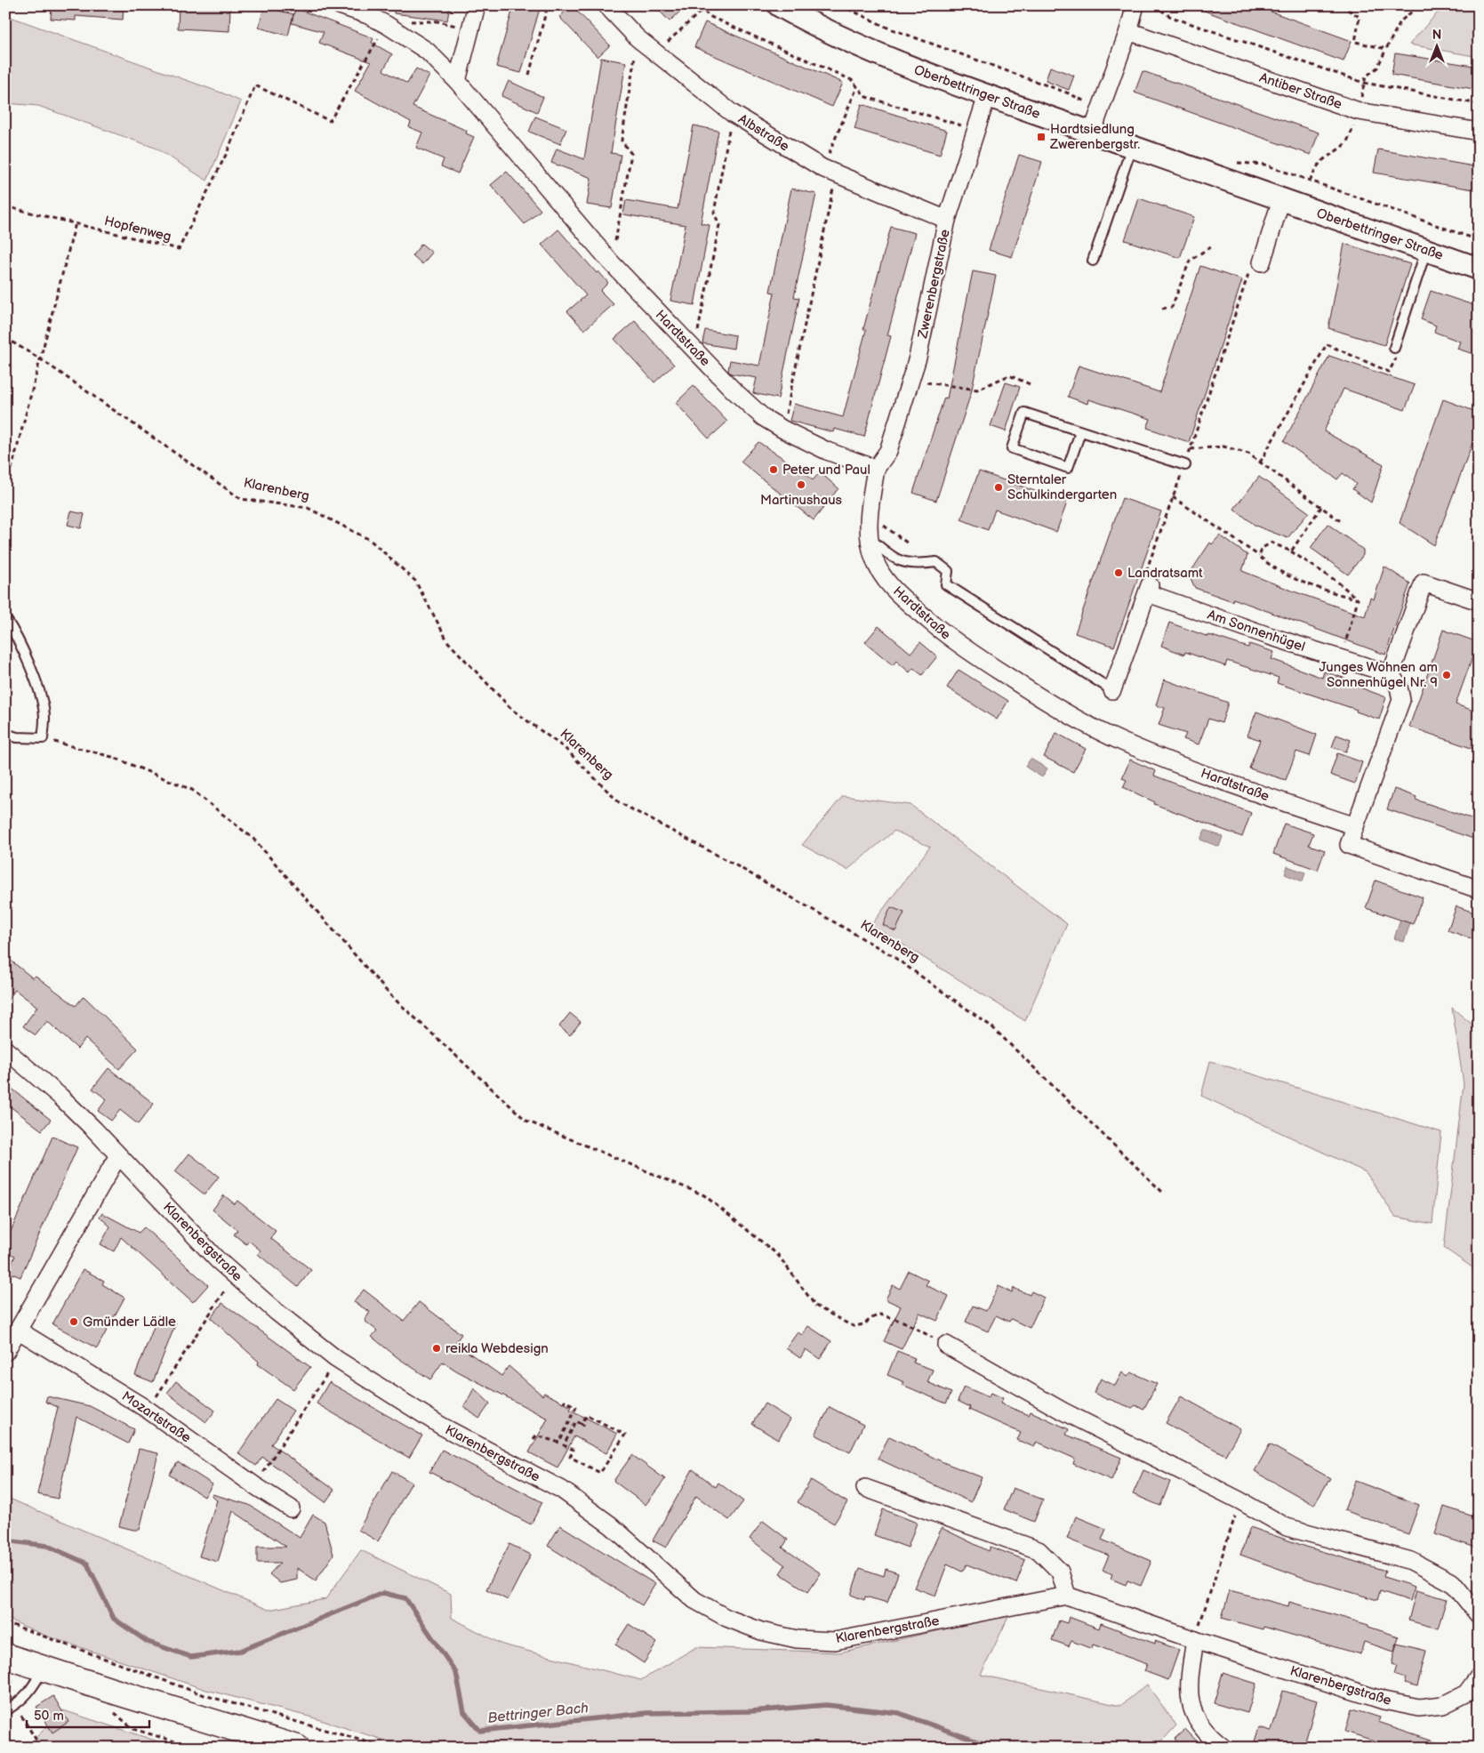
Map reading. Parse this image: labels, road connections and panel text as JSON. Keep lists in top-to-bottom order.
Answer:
{
  "streets": {
    "street": [
      "Antiber Straße",
      "Oberbettringer Straße",
      "Albstraße",
      "Zwerenbergstraße",
      "Hardtstraße",
      "Am Sonnenhügel",
      "Klarenbergstraße",
      "Mozartstraße"
    ],
    "path": ["Hopfenweg", "Klarenberg"]
  },
  "crossings": [
    ["Oberbettringer Straße", "Zwerenbergstraße"],
    ["Albstraße", "Zwerenbergstraße"],
    ["Hopfenweg", "Hardtstraße"],
    ["Zwerenbergstraße", "Hardtstraße"]
  ],
  "water": ["Bettringer Bach"],
  "places": {
    "transit": ["Hardtsiedlung Zwerenbergstr."],
    "other": [
      "Peter und Paul",
      "Martinushaus",
      "Sterntaler Schulkindergarten",
      "Landratsamt",
      "Junges Wohnen am Sonnenhügel Nr. 9",
      "Gmünder Lädle",
      "reikla Webdesign"
    ]
  },
  "scale_bar": "50 m",
  "north": "top"
}
